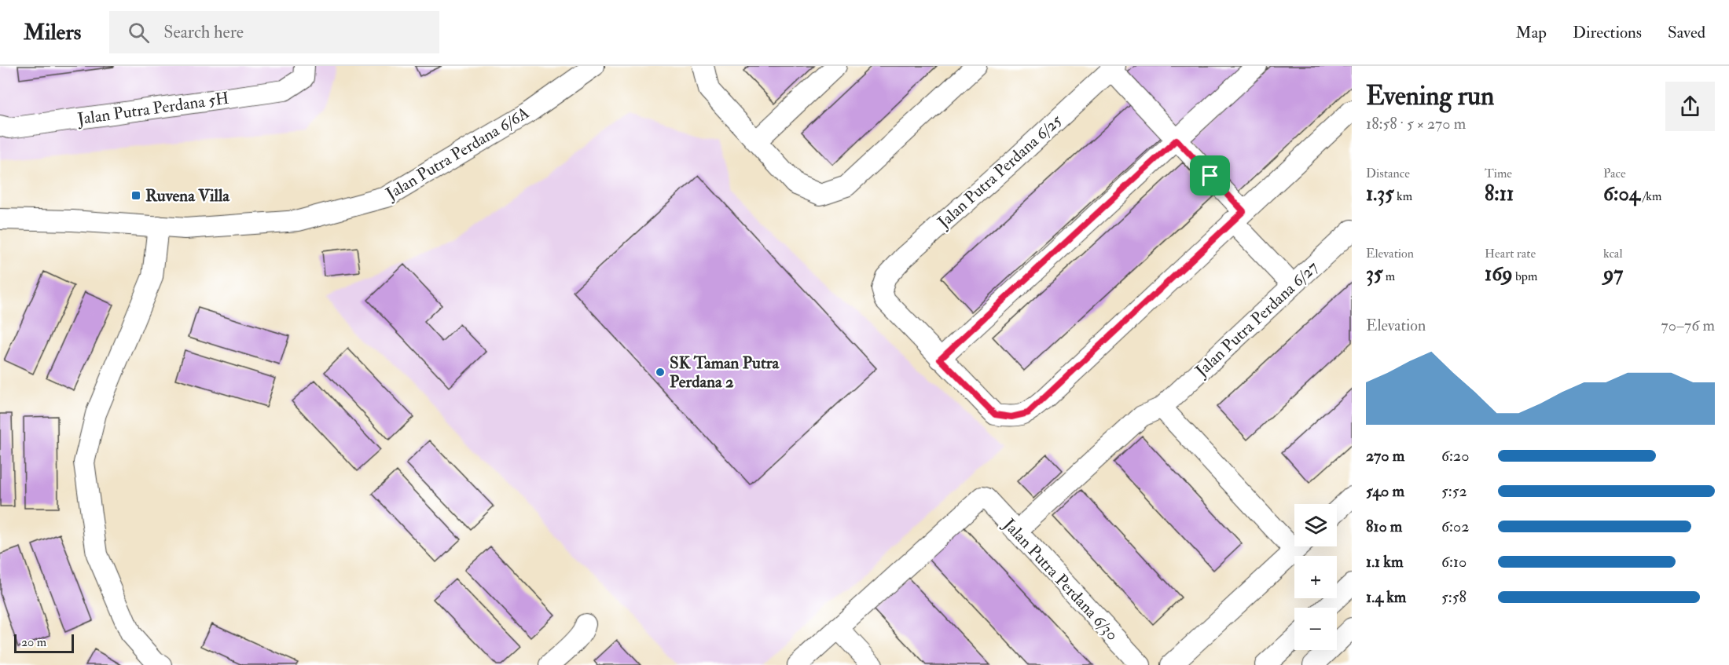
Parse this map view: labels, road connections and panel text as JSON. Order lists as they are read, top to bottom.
{
  "streets": {
    "street": [
      "Jalan Putra Perdana 5H",
      "Jalan Putra Perdana 6/6A",
      "Jalan Putra Perdana 6/25",
      "Jalan Putra Perdana 6/27",
      "Jalan Putra Perdana 6/30"
    ]
  },
  "crossings": [
    ["Jalan Putra Perdana 6/27", "Jalan Putra Perdana 6/30"]
  ],
  "places": {
    "transit": ["Ruvena Villa"],
    "other": ["SK Taman Putra Perdana 2"]
  },
  "scale_bar": "20 m",
  "page": {
    "header": "Milers",
    "search": "Search here",
    "nav": ["Map", "Directions", "Saved"],
    "heading": ["Evening run", "18:58 · 5 × 270 m"],
    "stats": [
      ["Distance", "1.35 km"],
      ["Time", "8:11"],
      ["Pace", "6:04 /km"],
      ["Elevation", "35 m"],
      ["Heart rate", "169 bpm"],
      ["kcal", "97"]
    ],
    "chart": ["Elevation", "70–76 m"],
    "list": [
      {
        "name": "270 m",
        "note": "6:20"
      },
      {
        "name": "540 m",
        "note": "5:52"
      },
      {
        "name": "810 m",
        "note": "6:02"
      },
      {
        "name": "1.1 km",
        "note": "6:10"
      },
      {
        "name": "1.4 km",
        "note": "5:58"
      }
    ],
    "map_buttons": ["+", "−"],
    "scale": "20 m"
  }
}
